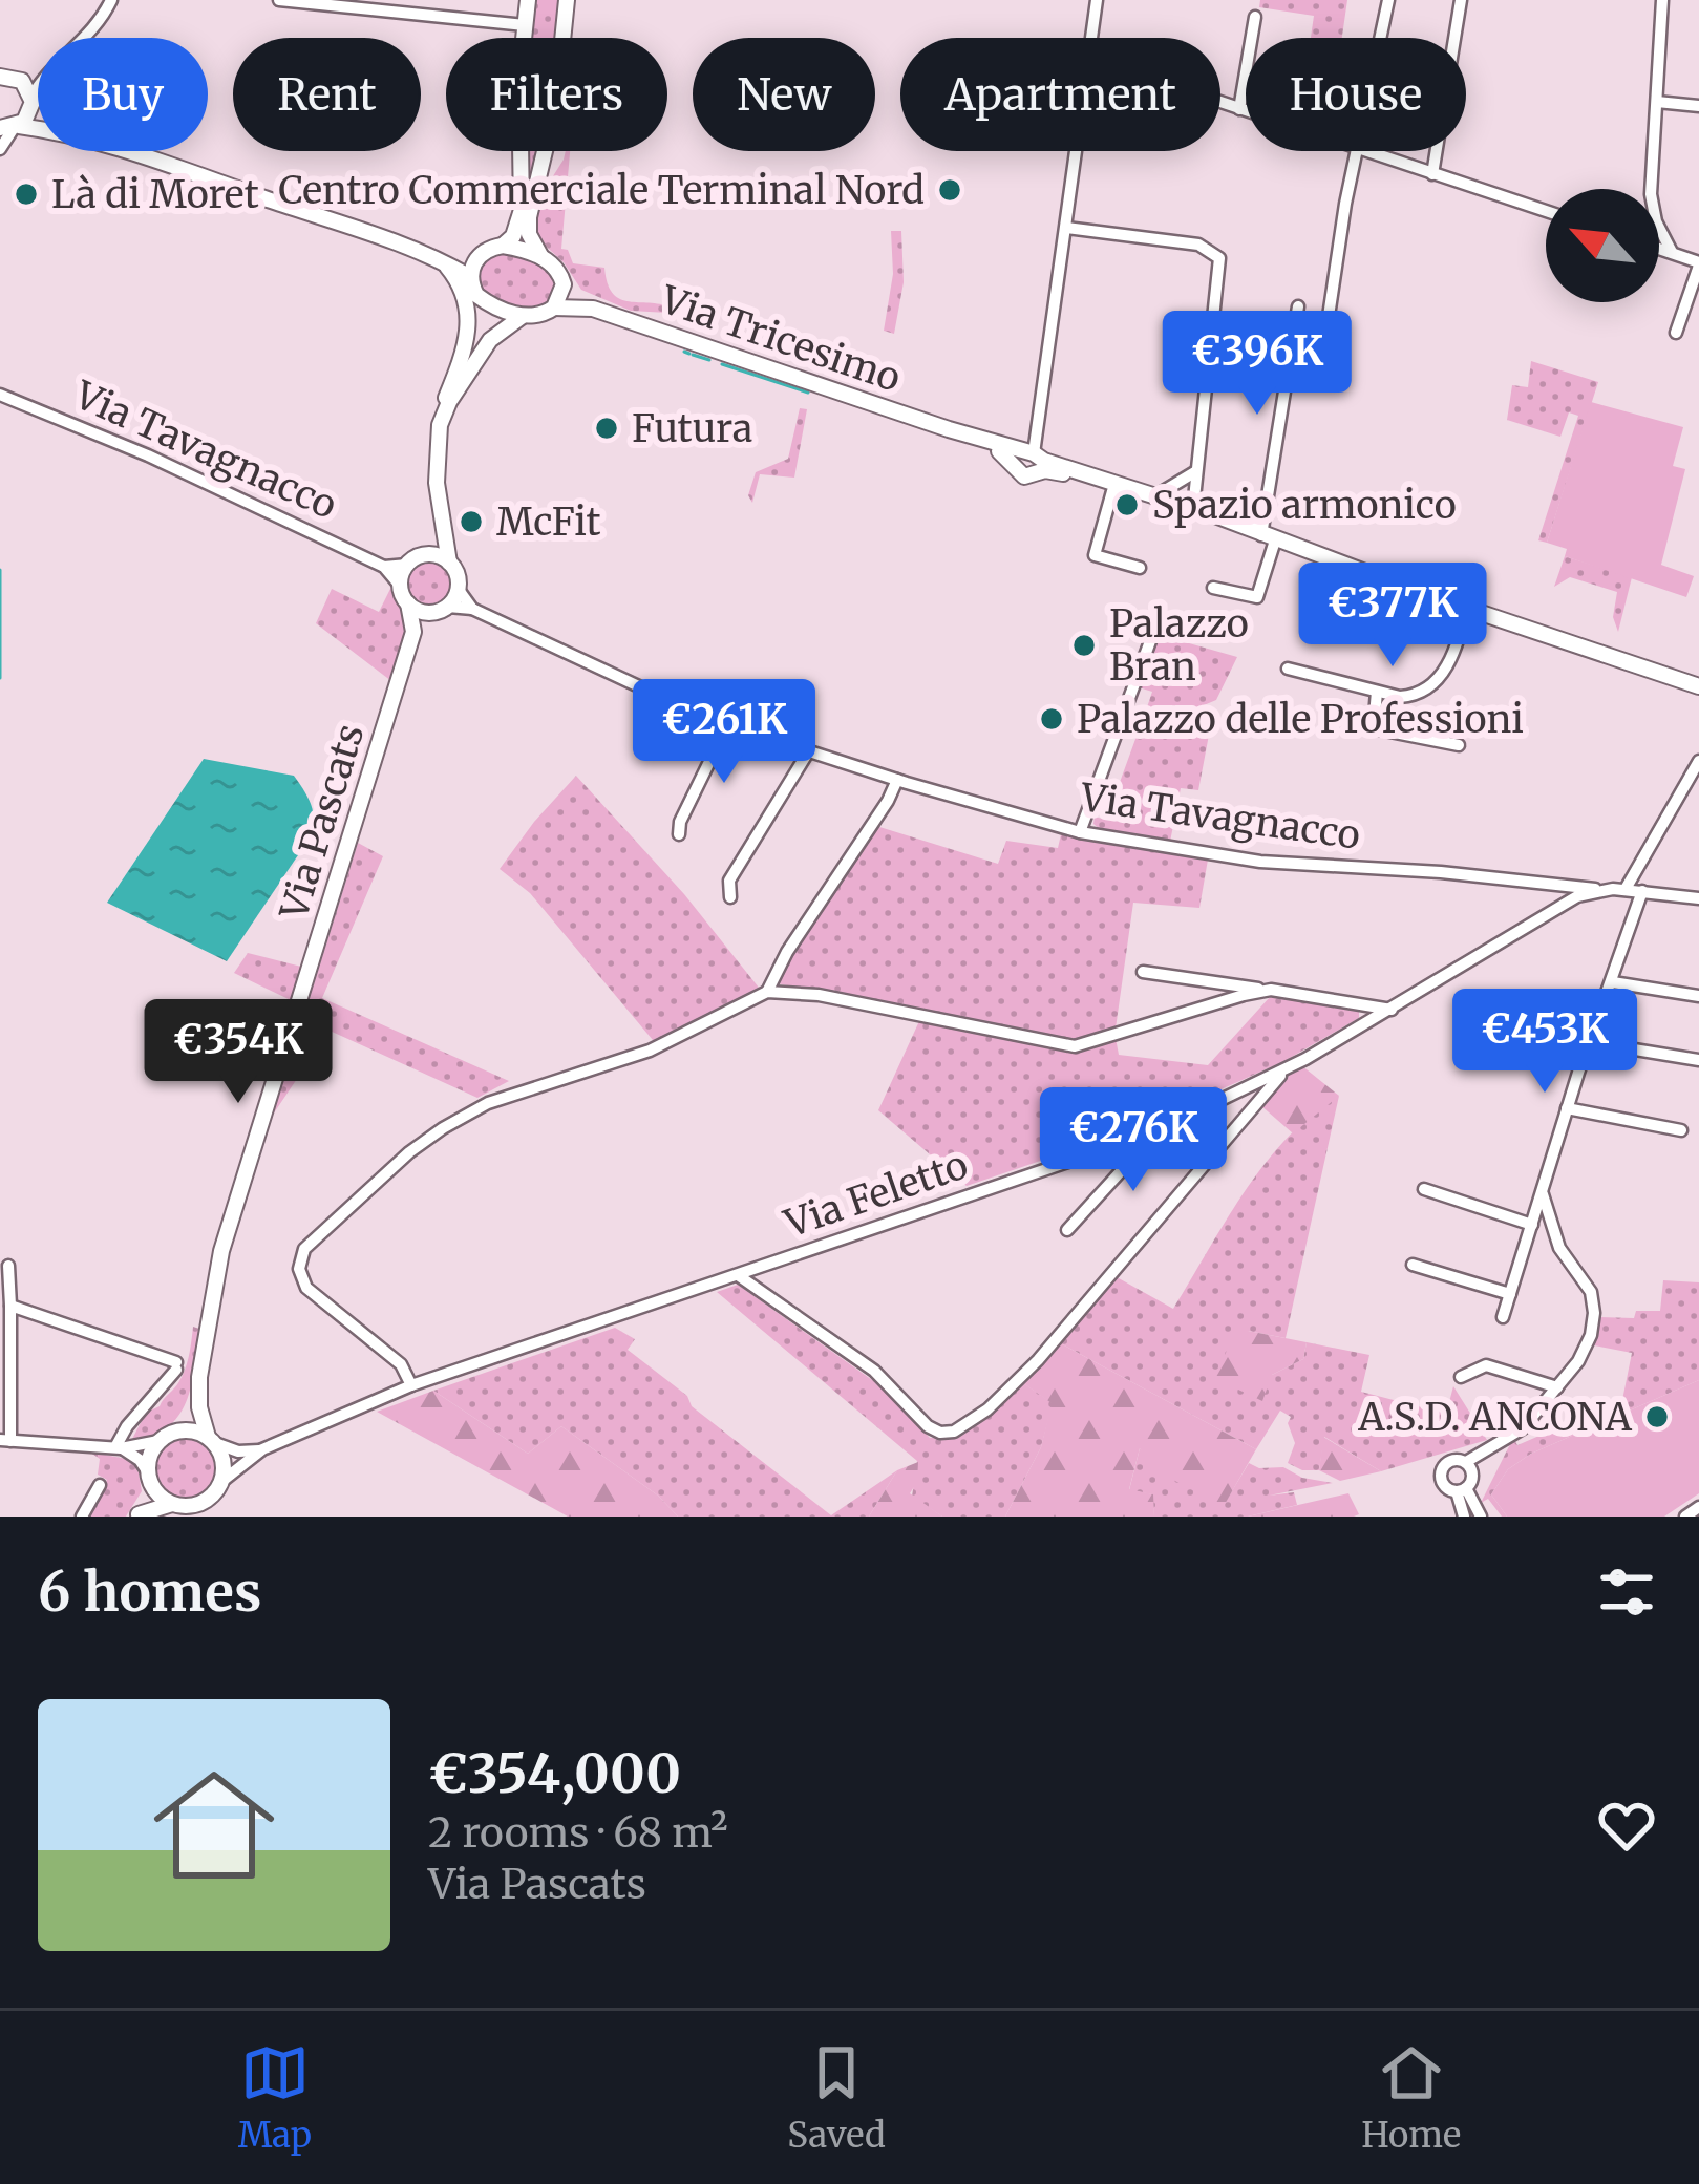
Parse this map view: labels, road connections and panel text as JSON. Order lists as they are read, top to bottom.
{
  "streets": {
    "main road": ["Via Tricesimo", "Via Pascats"],
    "street": ["Via Tavagnacco", "Via Feletto"]
  },
  "crossings": [
    ["Via Tavagnacco", "Via Pascats"],
    ["Via Tavagnacco", "Via Feletto"],
    ["Via Pascats", "Via Feletto"]
  ],
  "places": [
    "Centro Commerciale Terminal Nord",
    "Là di Moret",
    "Futura",
    "Spazio armonico",
    "McFit",
    "Palazzo Bran",
    "Palazzo delle Professioni",
    "A.S.D. ANCONA"
  ],
  "north": "top left",
  "page": {
    "chip": [
      "Buy",
      "Rent",
      "Filters",
      "New",
      "Apartment",
      "House"
    ],
    "price": [
      "€396K",
      "€377K",
      "€261K",
      "€453K",
      "€354K",
      "€276K"
    ],
    "heading": "6 homes",
    "list": [
      {
        "name": "€354,000",
        "note": "2 rooms · 68 m² · Via Pascats"
      }
    ],
    "tabs": ["Map", "Saved", "Home"]
  }
}
